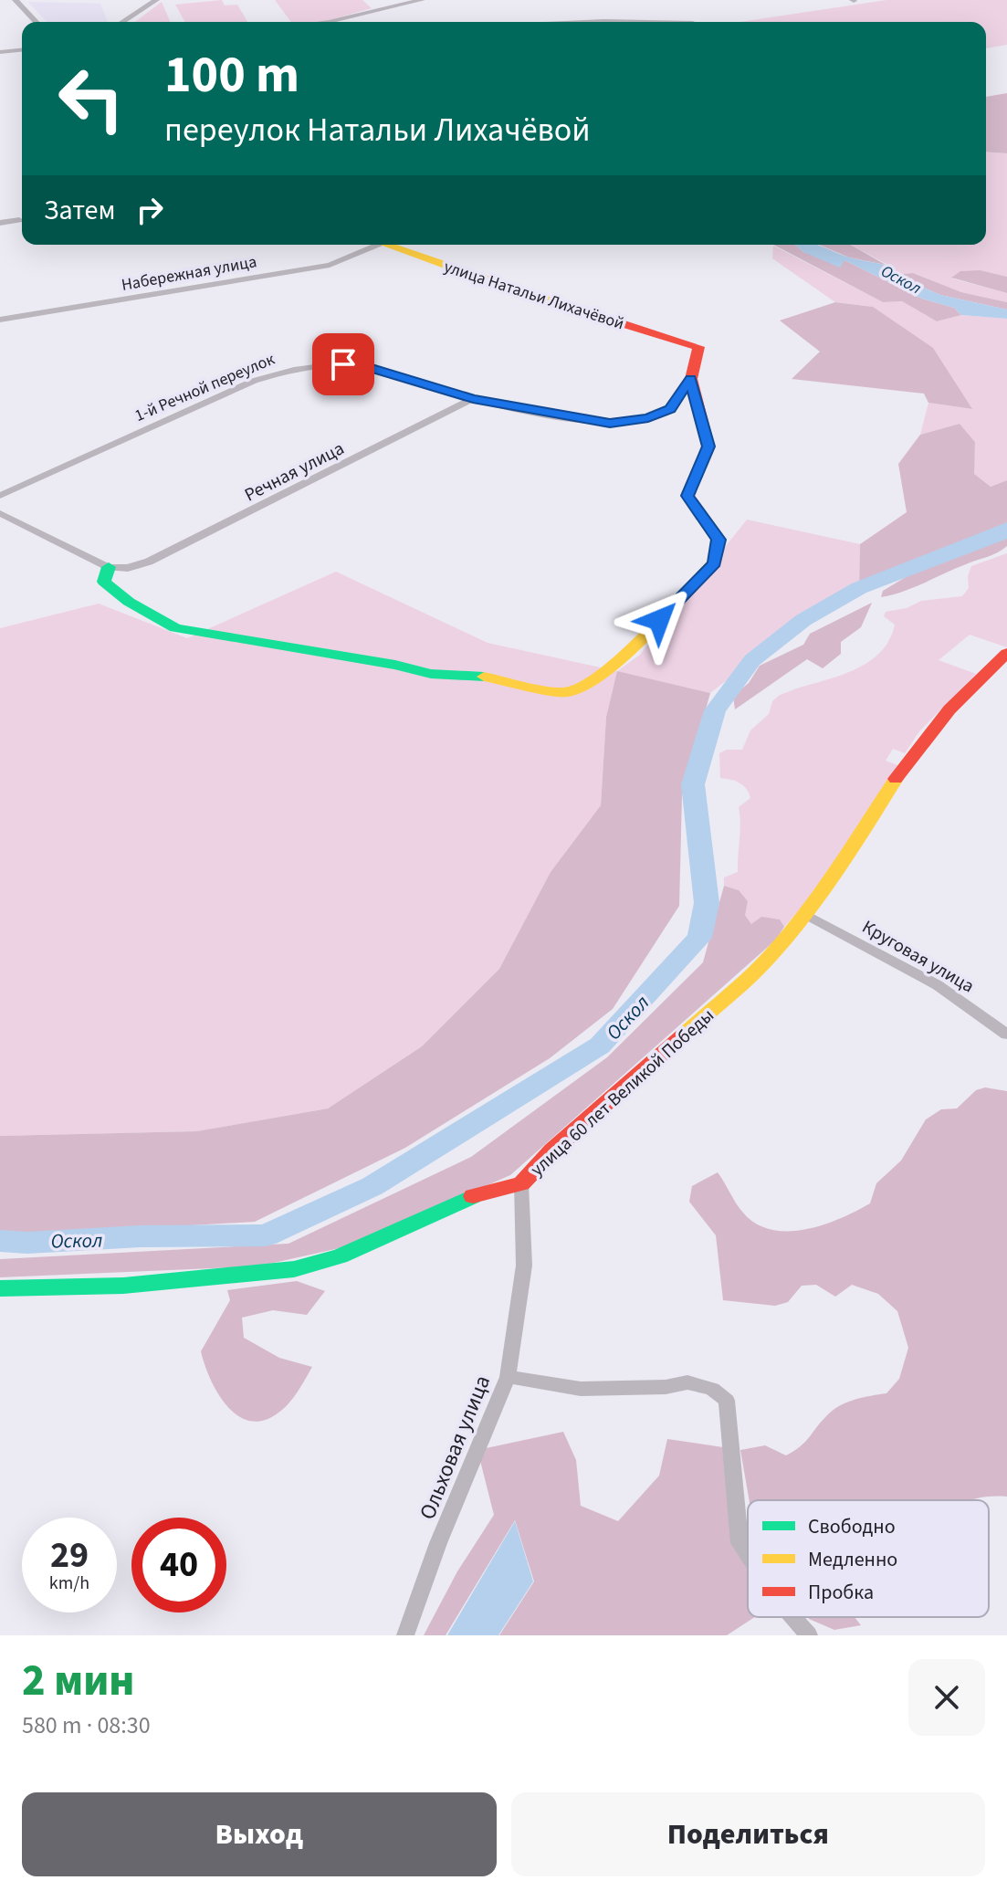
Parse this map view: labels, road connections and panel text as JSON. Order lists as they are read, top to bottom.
{
  "streets": {
    "street": [
      "Набережная улица",
      "улица Натальи Лихачёвой",
      "1-й Речной переулок",
      "Речная улица",
      "Круговая улица",
      "улица 60 лет Великой Победы",
      "Ольховая улица"
    ]
  },
  "crossings": [
    ["улица Натальи Лихачёвой", "1-й Речной переулок"],
    ["1-й Речной переулок", "Речная улица"],
    ["Круговая улица", "улица 60 лет Великой Победы"],
    ["улица 60 лет Великой Победы", "Ольховая улица"]
  ],
  "water": ["Оскол"],
  "legend": ["Свободно", "Медленно", "Пробка"],
  "page": {
    "turn": ["100 m", "переулок Натальи Лихачёвой"],
    "then": "Затем",
    "speed": "29 km/h",
    "limit": "40",
    "heading": ["2 мин", "580 m · 08:30"],
    "buttons": ["Выход", "Поделиться"]
  }
}
